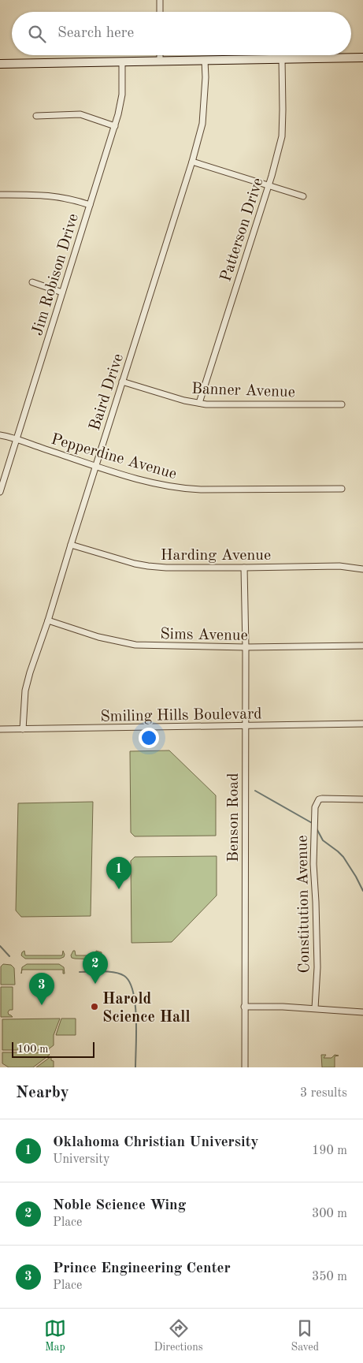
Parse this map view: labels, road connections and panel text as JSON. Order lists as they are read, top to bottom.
{
  "streets": {
    "street": [
      "Patterson Drive",
      "Jim Robison Drive",
      "Banner Avenue",
      "Baird Drive",
      "Pepperdine Avenue",
      "Harding Avenue",
      "Sims Avenue",
      "Smiling Hills Boulevard",
      "Benson Road",
      "Constitution Avenue"
    ]
  },
  "crossings": [
    ["Patterson Drive", "Banner Avenue"],
    ["Jim Robison Drive", "Pepperdine Avenue"],
    ["Banner Avenue", "Baird Drive"],
    ["Baird Drive", "Pepperdine Avenue"],
    ["Baird Drive", "Harding Avenue"],
    ["Baird Drive", "Sims Avenue"],
    ["Baird Drive", "Smiling Hills Boulevard"],
    ["Harding Avenue", "Benson Road"],
    ["Sims Avenue", "Benson Road"],
    ["Smiling Hills Boulevard", "Benson Road"]
  ],
  "places": ["Harold Science Hall"],
  "scale_bar": "100 m",
  "page": {
    "search": "Search here",
    "pins": ["1", "2", "3"],
    "scale": "100 m",
    "heading": ["Nearby", "3 results"],
    "list": [
      {
        "mark": "1",
        "name": "Oklahoma Christian University",
        "note": "University",
        "value": "190 m"
      },
      {
        "mark": "2",
        "name": "Noble Science Wing",
        "note": "Place",
        "value": "300 m"
      },
      {
        "mark": "3",
        "name": "Prince Engineering Center",
        "note": "Place",
        "value": "350 m"
      }
    ],
    "nav": ["Map", "Directions", "Saved"]
  }
}
